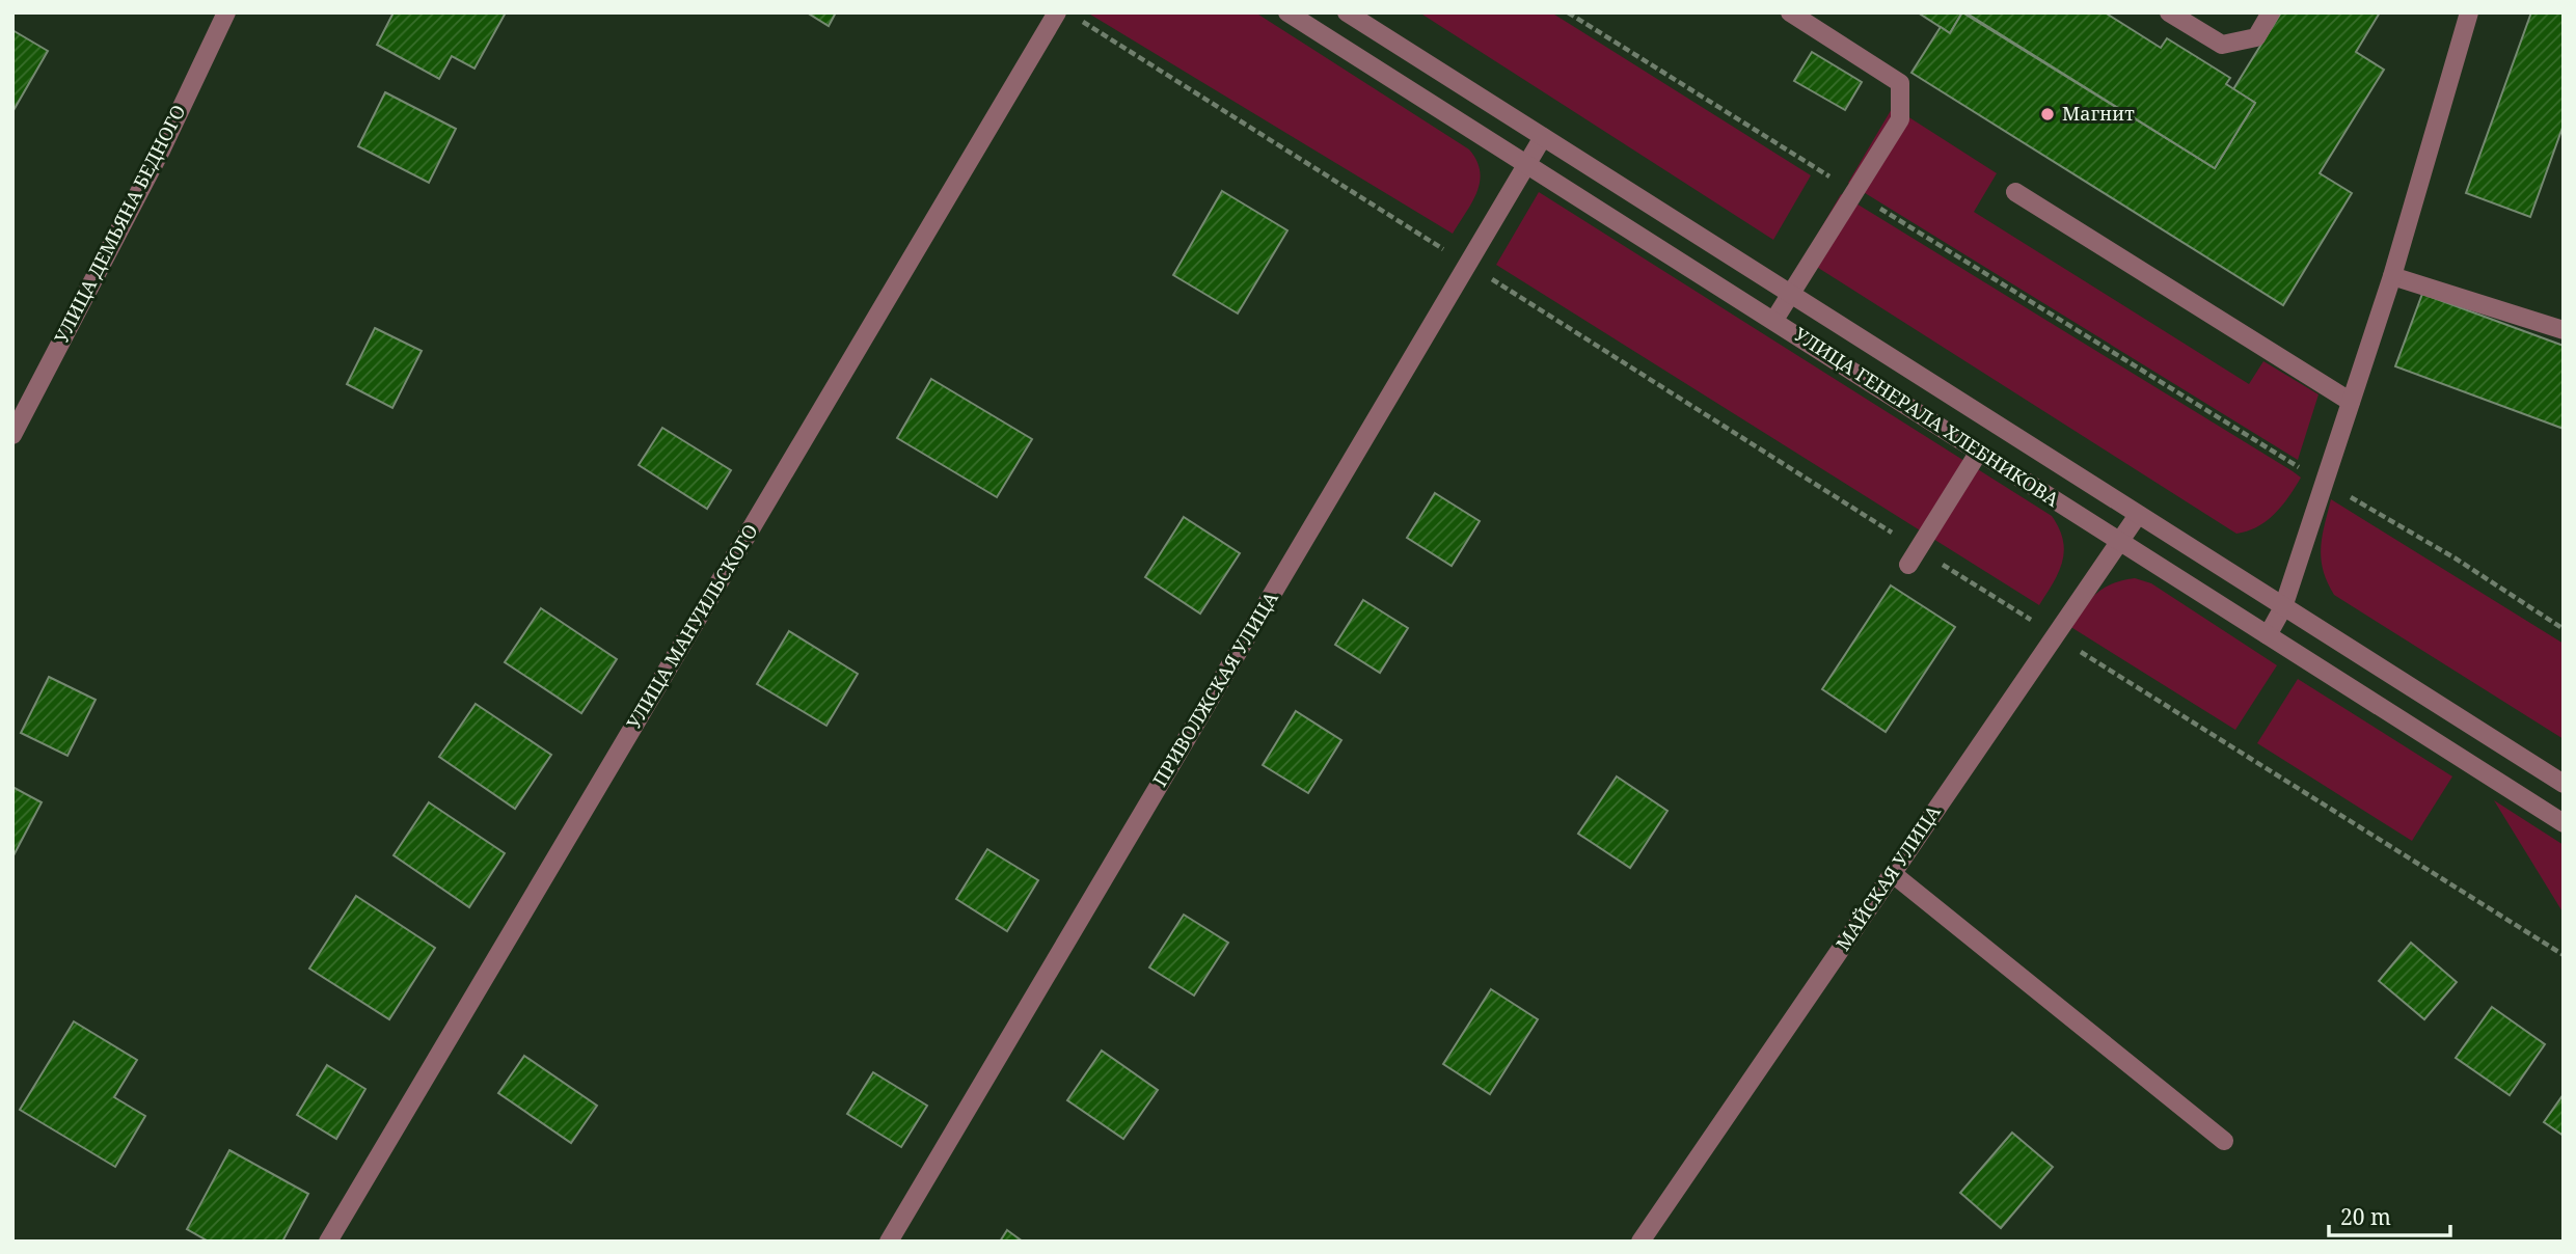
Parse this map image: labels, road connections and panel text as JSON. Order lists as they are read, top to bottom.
{
  "streets": {
    "street": [
      "УЛИЦА ДЕМЬЯНА БЕДНОГО",
      "УЛИЦА ГЕНЕРАЛА ХЛЕБНИКОВА",
      "УЛИЦА МАНУИЛЬСКОГО",
      "ПРИВОЛЖСКАЯ УЛИЦА",
      "МАЙСКАЯ УЛИЦА"
    ]
  },
  "crossings": [
    ["УЛИЦА ГЕНЕРАЛА ХЛЕБНИКОВА", "ПРИВОЛЖСКАЯ УЛИЦА"],
    ["УЛИЦА ГЕНЕРАЛА ХЛЕБНИКОВА", "МАЙСКАЯ УЛИЦА"]
  ],
  "places": ["Магнит"],
  "scale_bar": "20 m"
}
